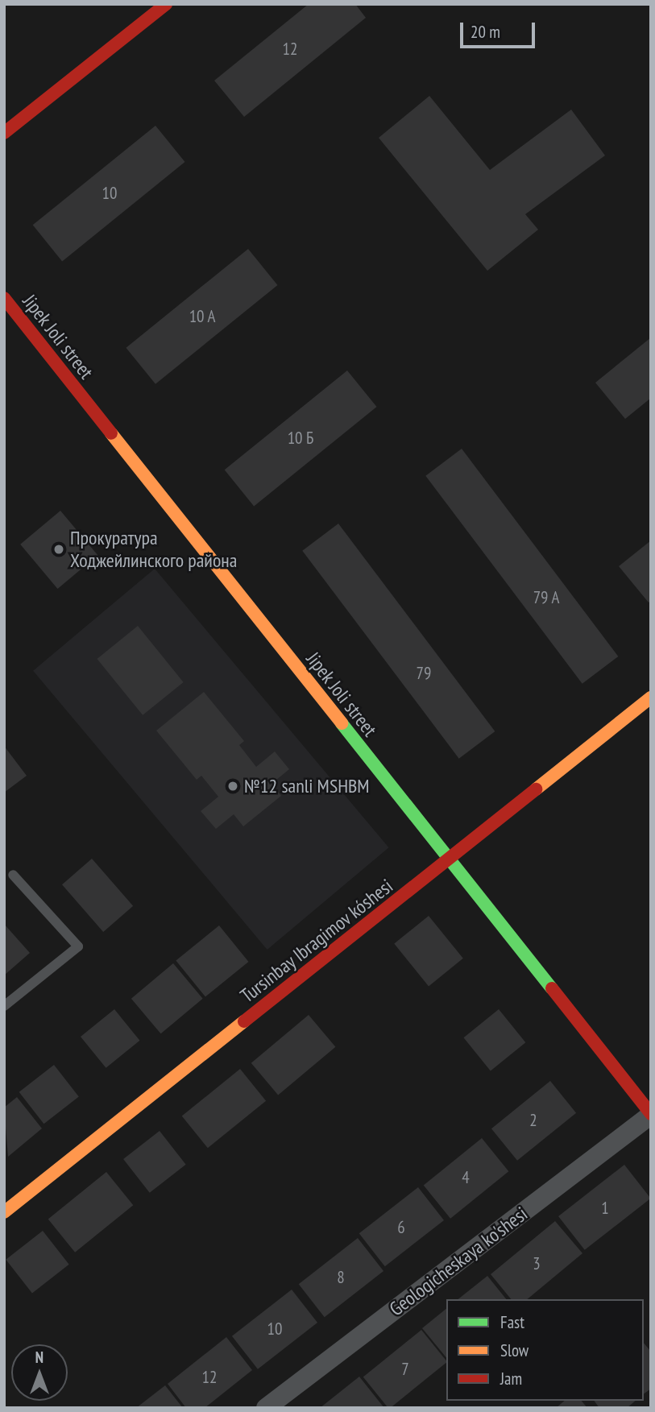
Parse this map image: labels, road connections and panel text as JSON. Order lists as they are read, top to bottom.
{
  "streets": {
    "street": ["Jipek Joli street", "Tursinbay Ibragimov kóshesi", "Geologicheskaya ko'shesi"]
  },
  "crossings": [
    ["Jipek Joli street", "Tursinbay Ibragimov kóshesi"],
    ["Jipek Joli street", "Geologicheskaya ko'shesi"]
  ],
  "places": ["Прокуратура Ходжейлинского района", "№12 sanli MSHBM"],
  "house_numbers": [
    "12",
    "10",
    "10 А",
    "10 Б",
    "79 А",
    "79",
    "2",
    "4",
    "1",
    "6",
    "3",
    "8",
    "10",
    "7",
    "12"
  ],
  "legend": ["Fast", "Slow", "Jam"],
  "scale_bar": "20 m",
  "north": "top"
}
